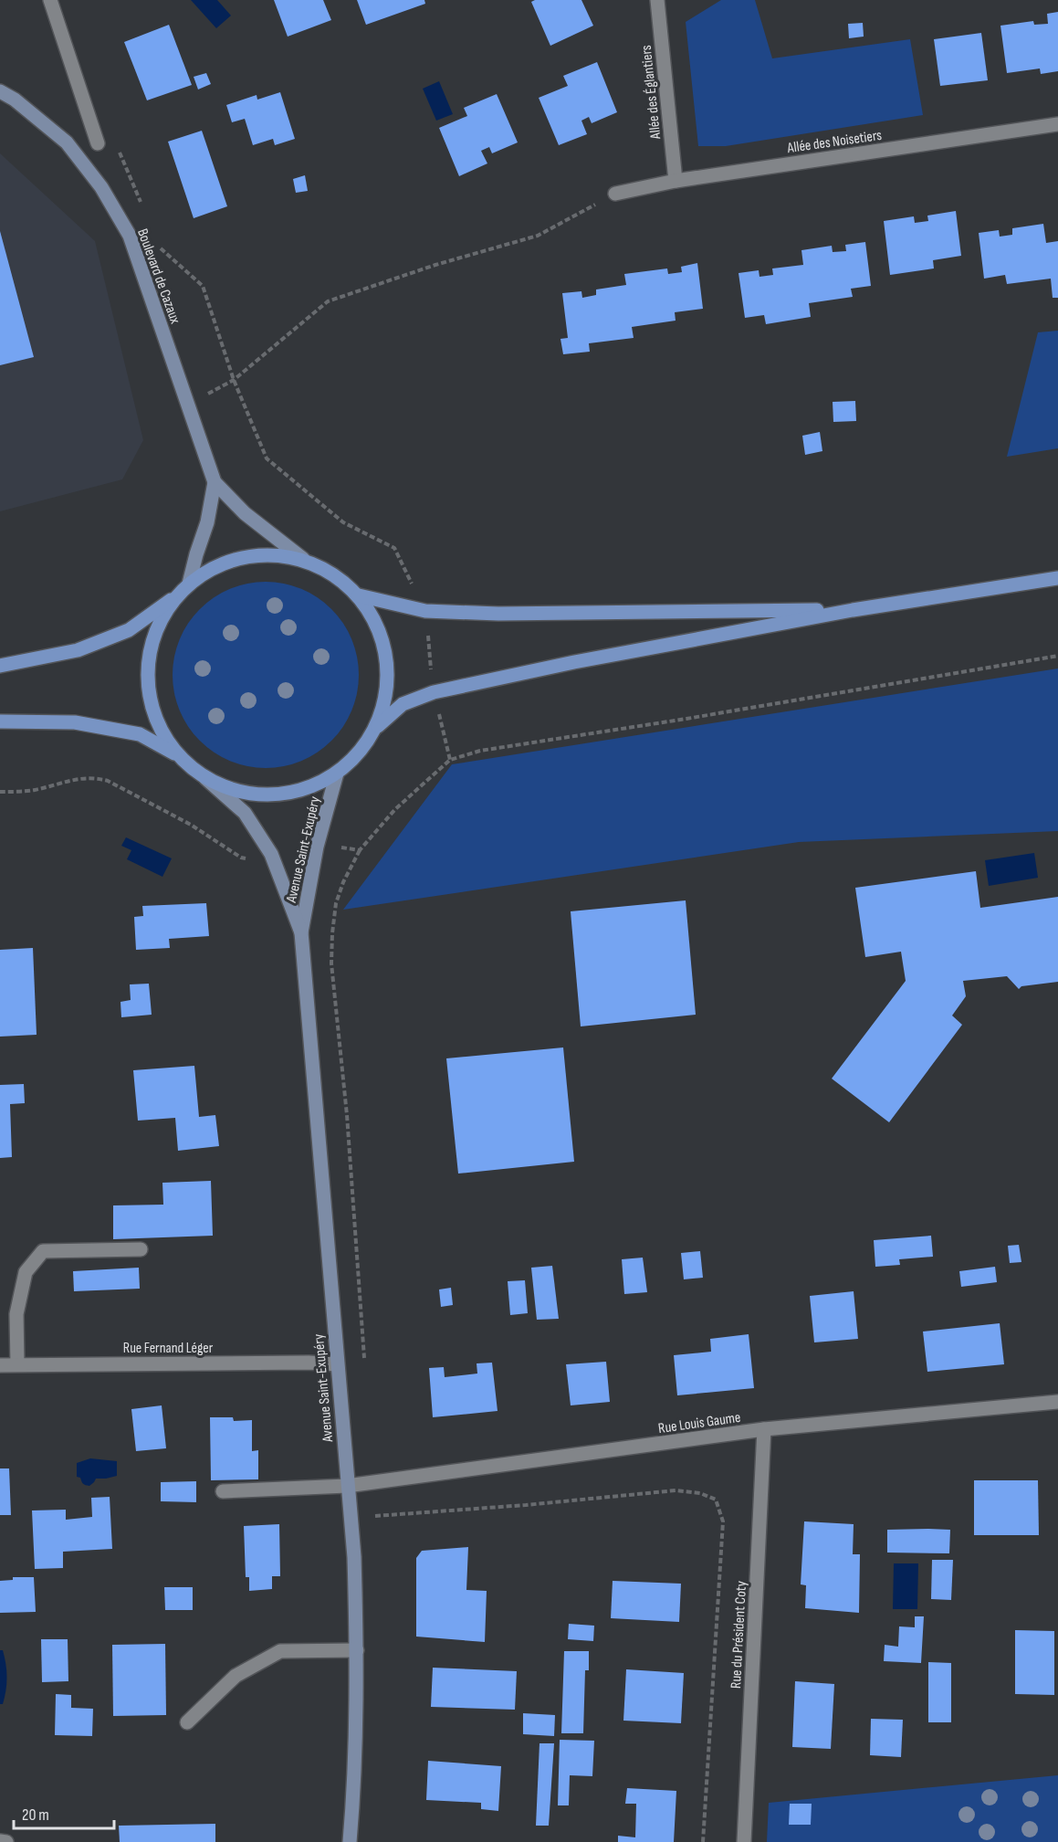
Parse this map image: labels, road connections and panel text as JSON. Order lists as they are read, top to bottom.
{
  "streets": {
    "main road": ["Boulevard de Cazaux", "Avenue Saint-Exupéry"],
    "street": [
      "Allée des Églantiers",
      "Allée des Noisetiers",
      "Rue Fernand Léger",
      "Rue Louis Gaume",
      "Rue du Président Coty"
    ]
  },
  "crossings": [
    ["Allée des Églantiers", "Allée des Noisetiers"],
    ["Avenue Saint-Exupéry", "Rue Fernand Léger"],
    ["Avenue Saint-Exupéry", "Rue Louis Gaume"],
    ["Rue Louis Gaume", "Rue du Président Coty"]
  ],
  "scale_bar": "20 m"
}
